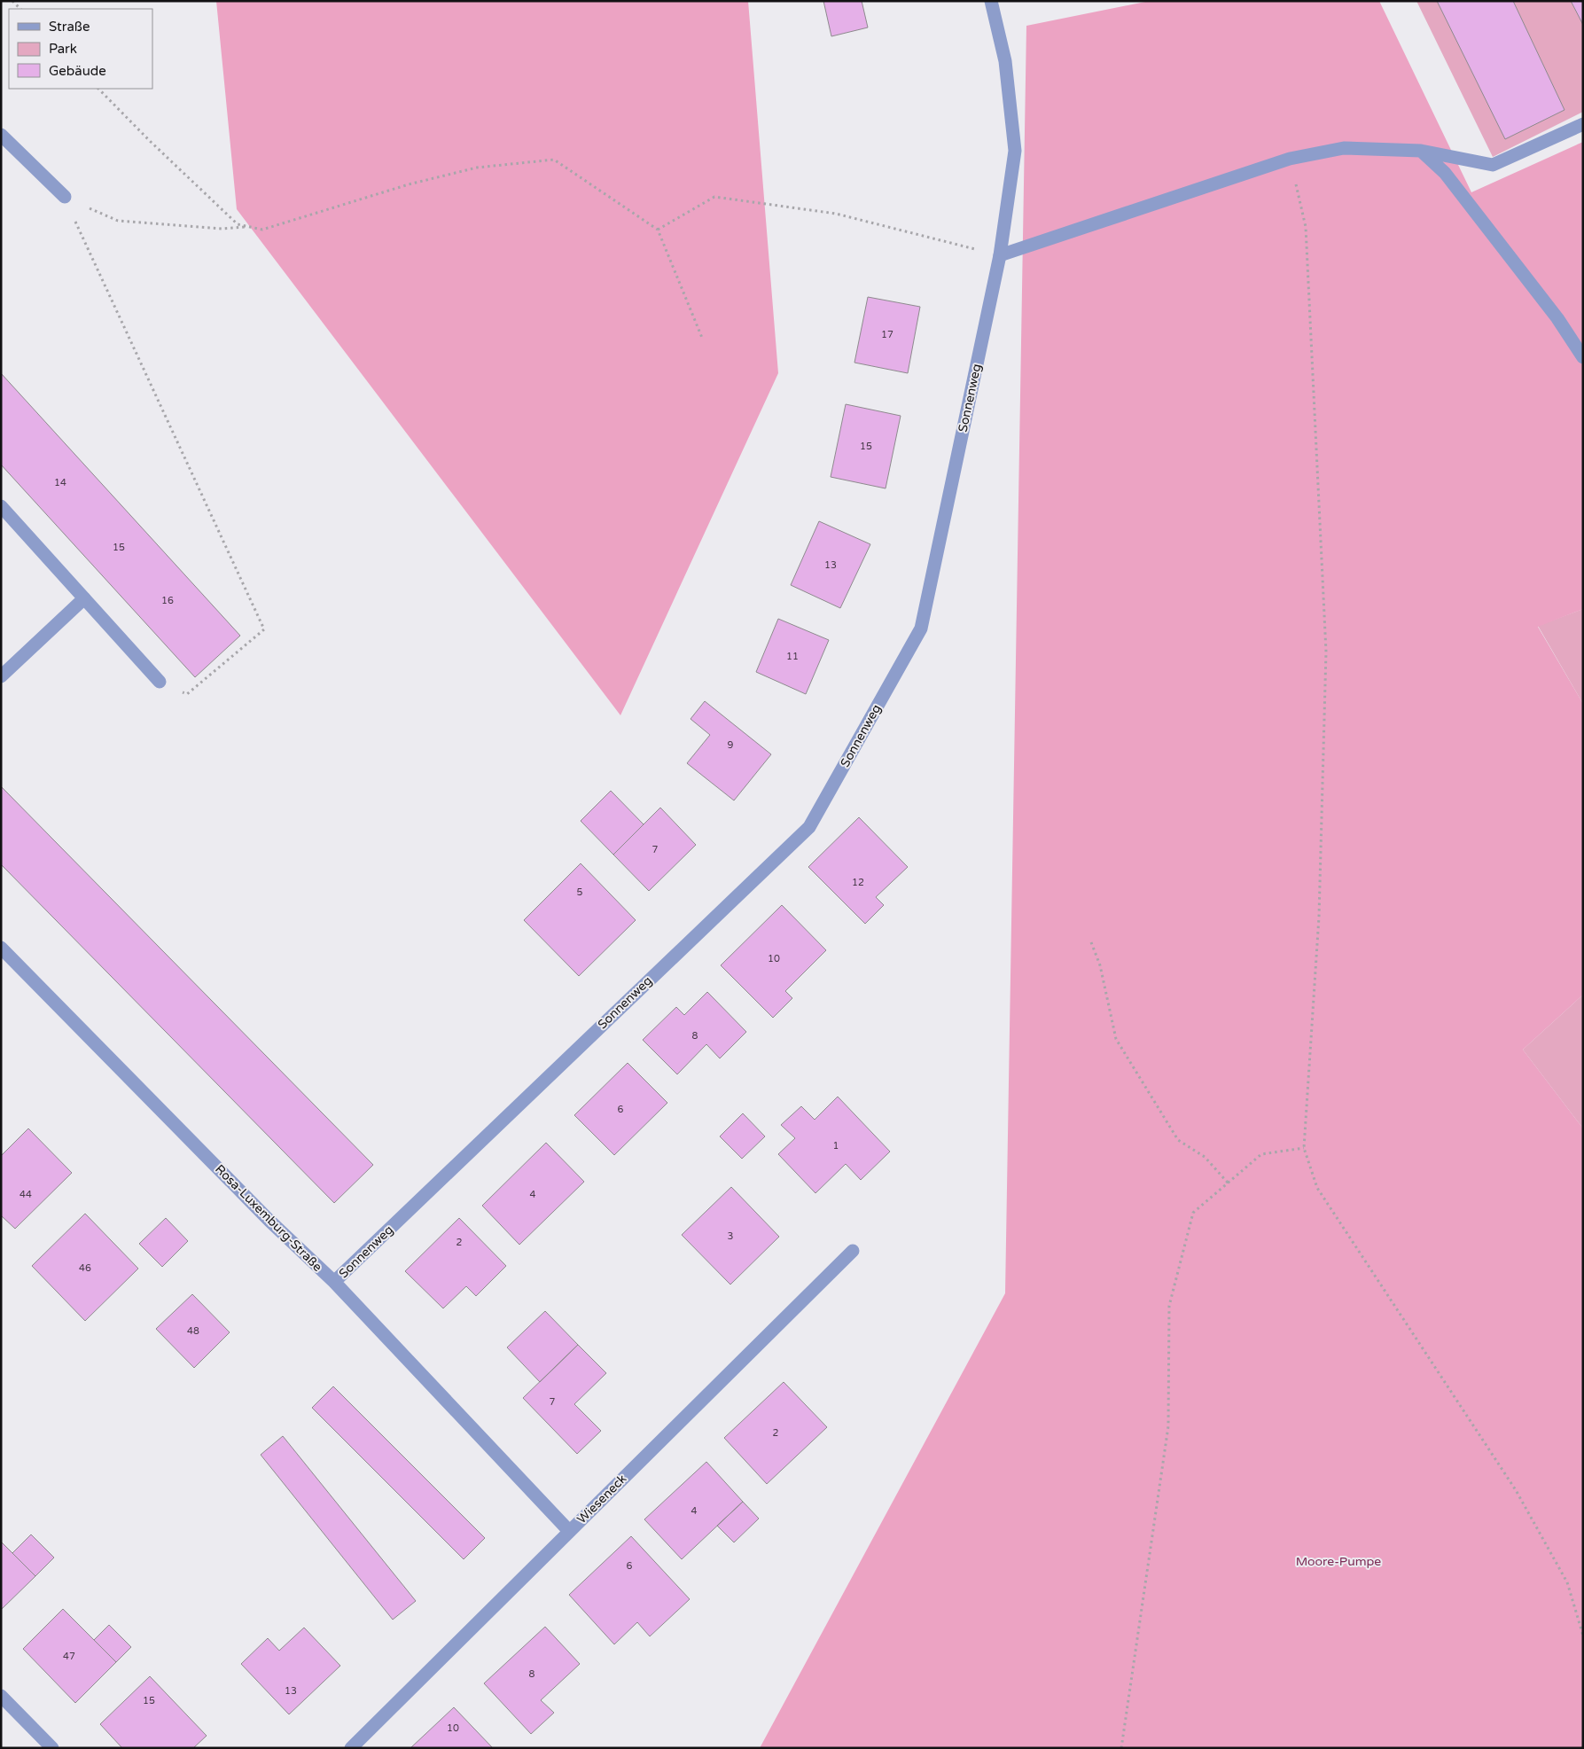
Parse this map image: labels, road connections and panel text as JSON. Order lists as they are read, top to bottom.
{
  "streets": {
    "street": ["Sonnenweg", "Rosa-Luxemburg-Straße", "Wieseneck"]
  },
  "crossings": [
    ["Sonnenweg", "Rosa-Luxemburg-Straße"],
    ["Rosa-Luxemburg-Straße", "Wieseneck"]
  ],
  "parks": ["Moore-Pumpe"],
  "house_numbers": [
    "17",
    "15",
    "14",
    "15",
    "13",
    "16",
    "11",
    "9",
    "7",
    "12",
    "5",
    "10",
    "8",
    "6",
    "1",
    "44",
    "4",
    "3",
    "2",
    "46",
    "48",
    "7",
    "2",
    "4",
    "6",
    "47",
    "8",
    "13",
    "15",
    "10"
  ],
  "legend": ["Straße", "Park", "Gebäude"]
}
